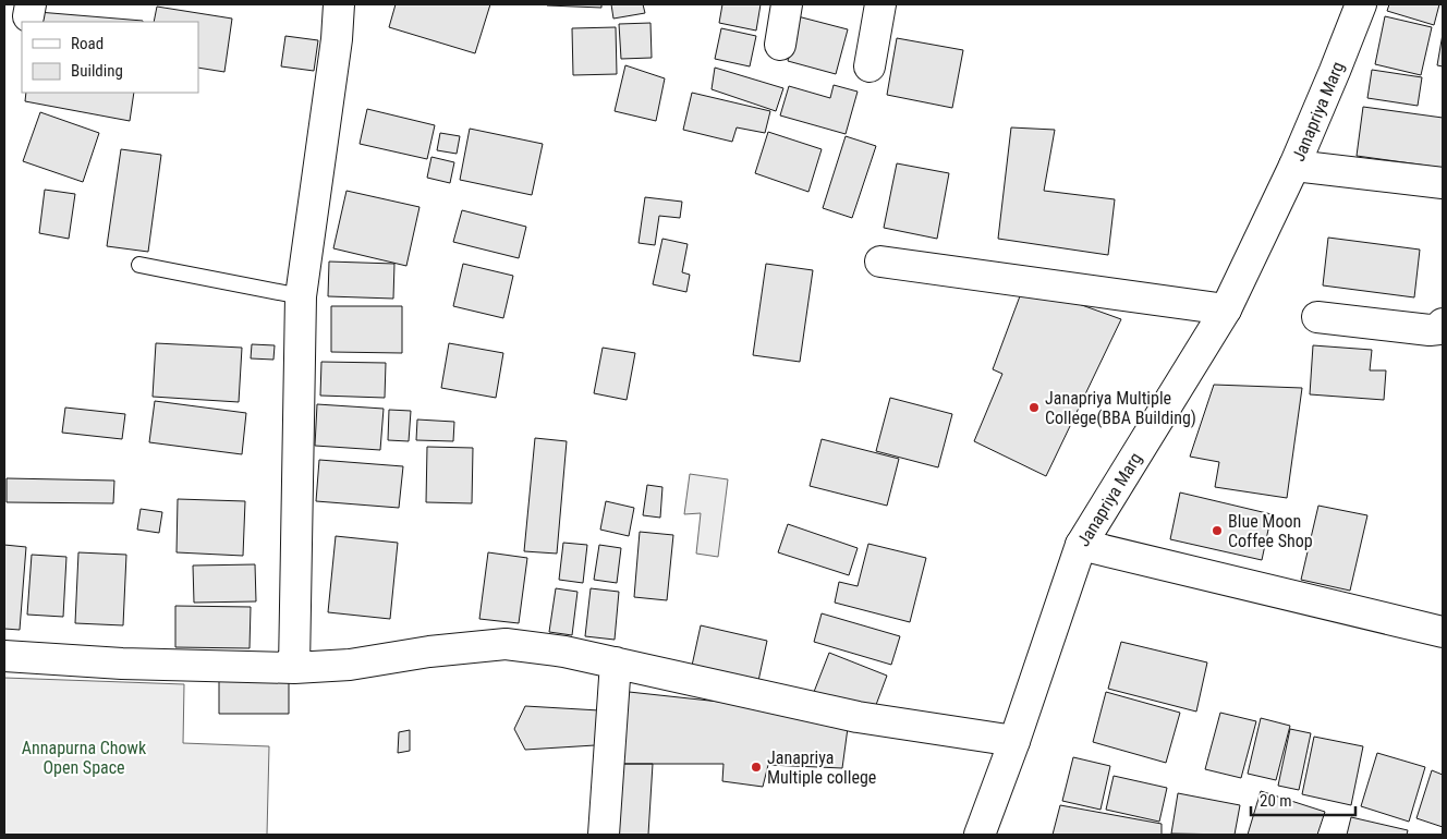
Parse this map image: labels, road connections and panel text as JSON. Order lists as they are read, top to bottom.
{
  "streets": {
    "street": ["Janapriya Marg"]
  },
  "parks": ["Annapurna Chowk Open Space"],
  "places": ["Janapriya Multiple College(BBA Building)", "Blue Moon Coffee Shop", "Janapriya Multiple college"],
  "legend": ["Road", "Building"],
  "scale_bar": "20 m"
}
